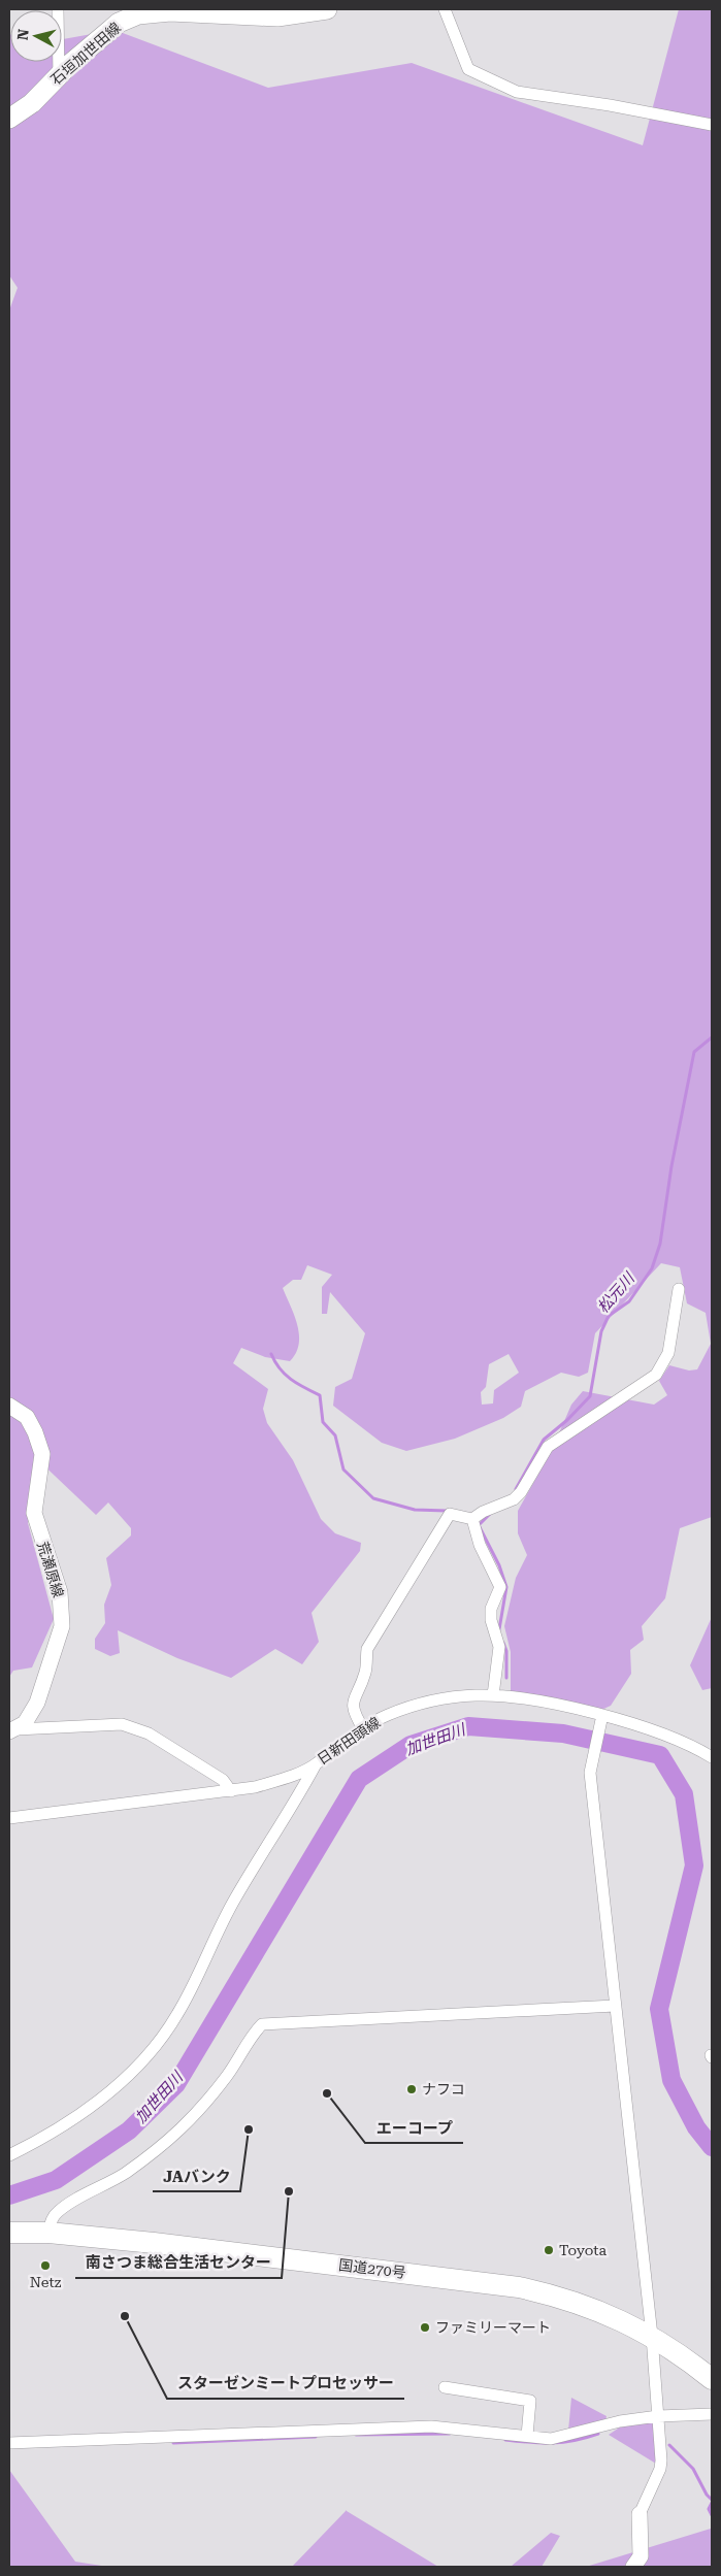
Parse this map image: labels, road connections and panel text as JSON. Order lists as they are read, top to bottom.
{
  "streets": {
    "highway": ["国道270号"],
    "main road": ["石垣加世田線"],
    "street": ["荒瀬原線", "日新田頭線"]
  },
  "water": ["松元川", "加世田川"],
  "places": [
    "ナフコ",
    "エーコープ",
    "JAバンク",
    "南さつま総合生活センター",
    "Toyota",
    "Netz",
    "スターゼンミートプロセッサー",
    "ファミリーマート"
  ],
  "north": "left"
}
